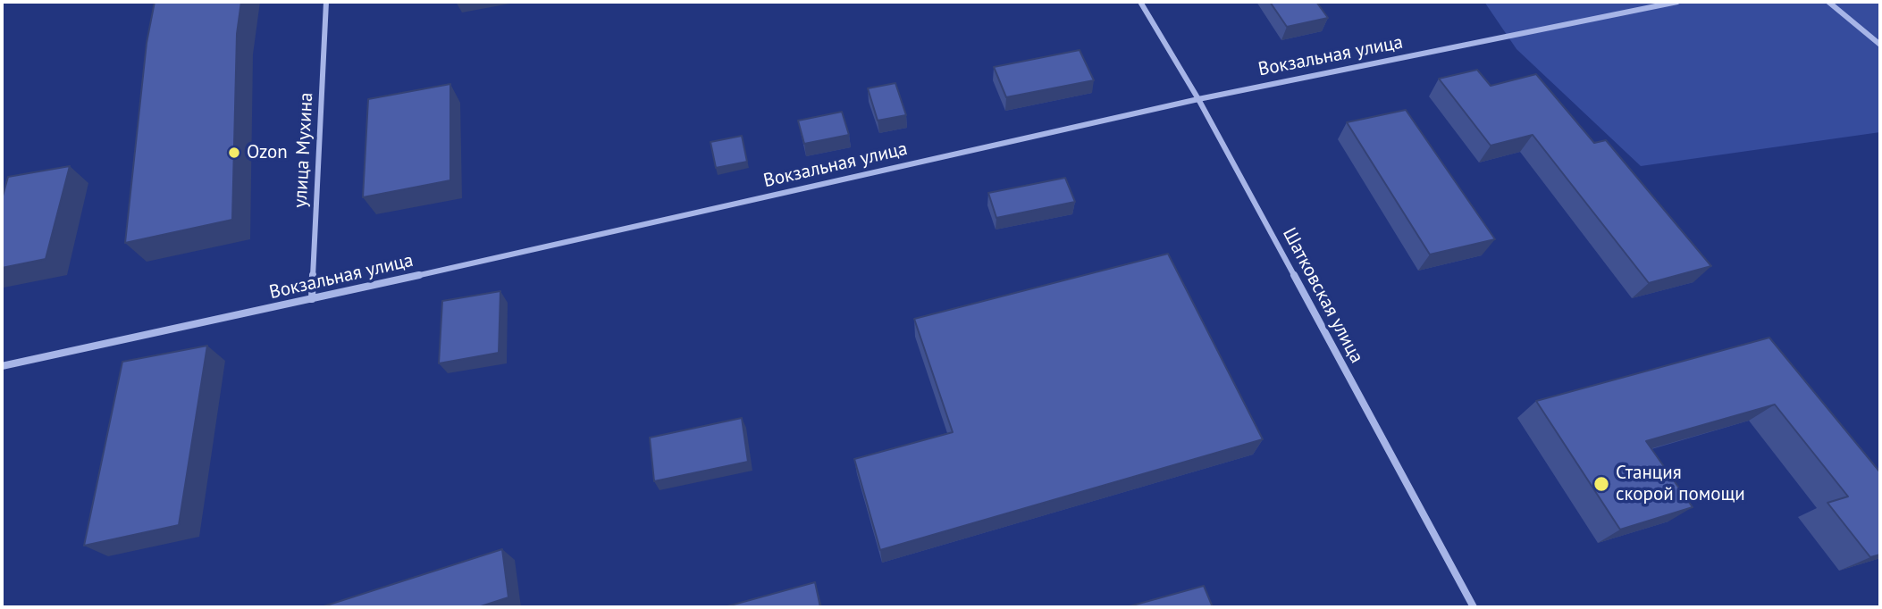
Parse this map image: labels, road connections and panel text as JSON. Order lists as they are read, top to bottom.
{
  "streets": {
    "street": ["Вокзальная улица", "улица Мухина", "Шатковская улица"]
  },
  "crossings": [
    ["Вокзальная улица", "улица Мухина"],
    ["Вокзальная улица", "Шатковская улица"]
  ],
  "places": ["Ozon", "Станция скорой помощи"]
}
